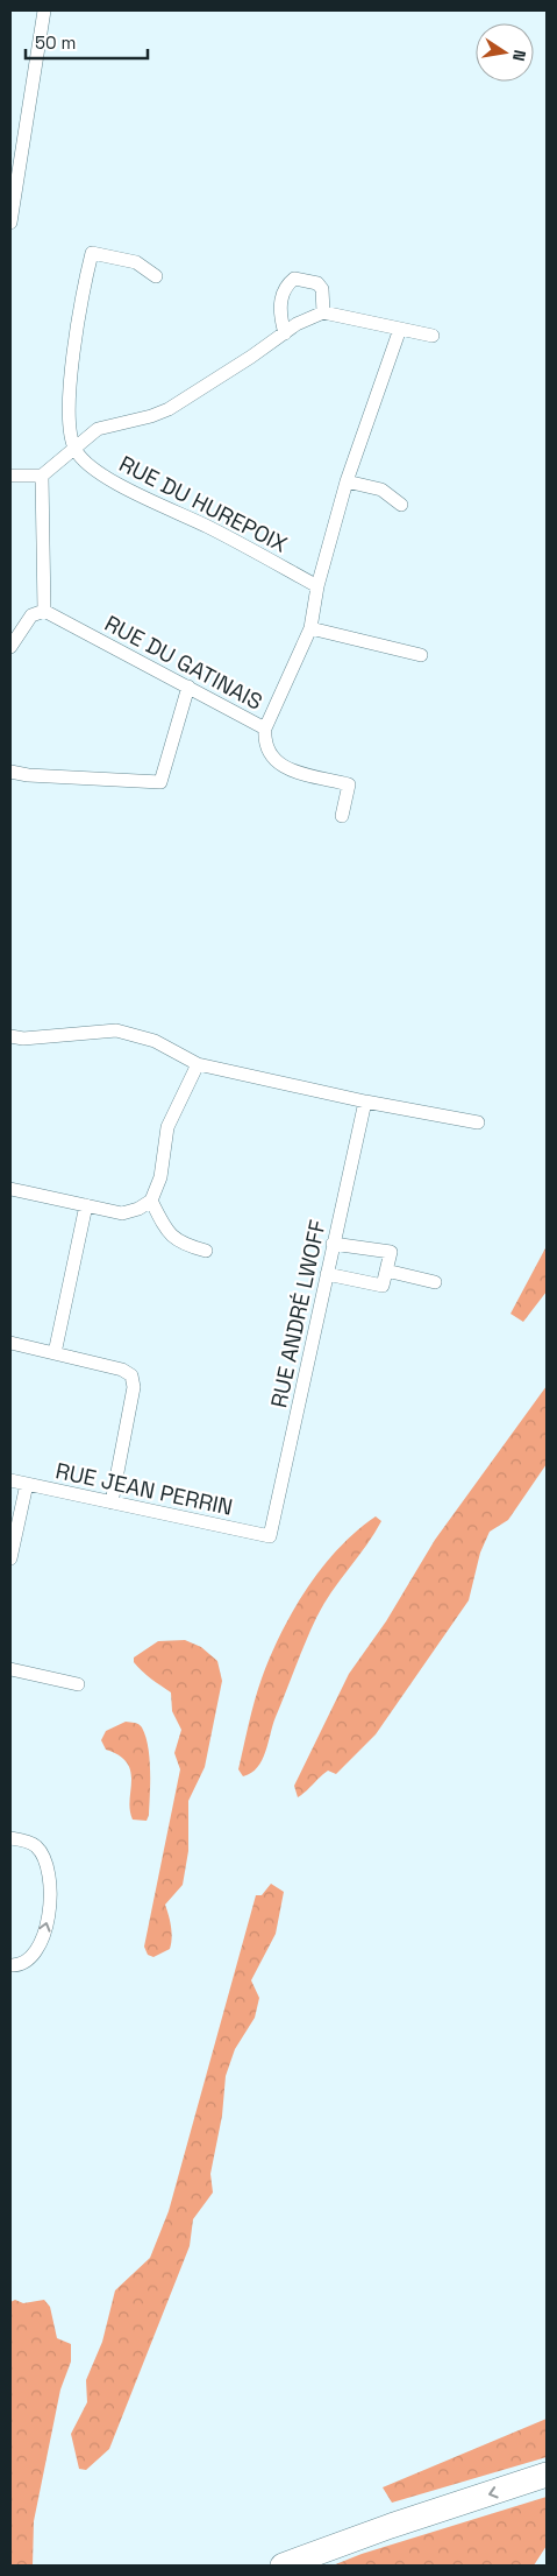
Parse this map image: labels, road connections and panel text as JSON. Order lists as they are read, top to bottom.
{
  "streets": {
    "street": [
      "RUE DU HUREPOIX",
      "RUE DU GATINAIS",
      "RUE ANDRÉ LWOFF",
      "RUE JEAN PERRIN"
    ]
  },
  "crossings": [
    ["RUE DU HUREPOIX", "RUE DU GATINAIS"],
    ["RUE ANDRÉ LWOFF", "RUE JEAN PERRIN"]
  ],
  "scale_bar": "50 m",
  "north": "right"
}
